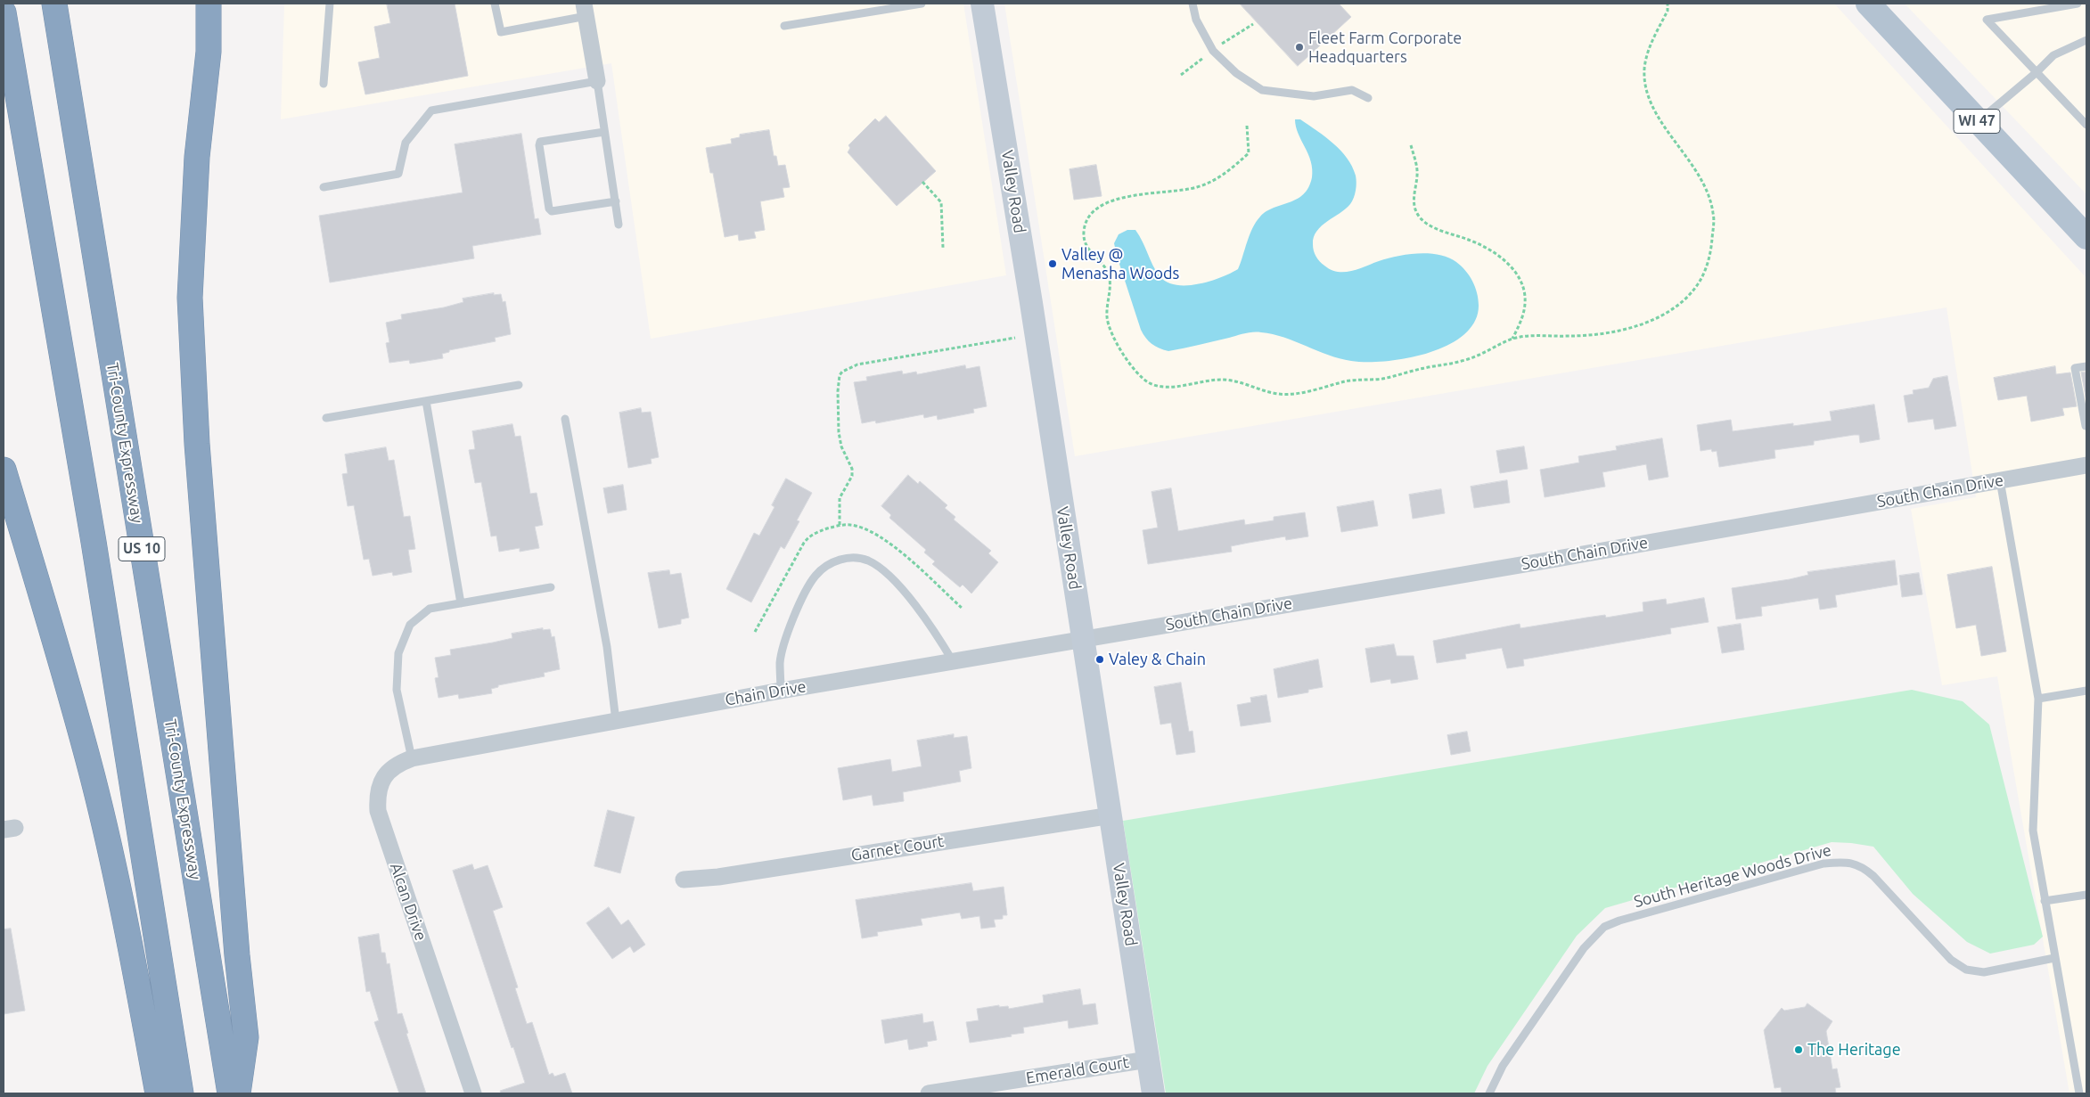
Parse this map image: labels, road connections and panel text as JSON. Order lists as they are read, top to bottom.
{
  "streets": {
    "highway": ["Tri-County Expressway", "US 10"],
    "main road": ["WI 47"],
    "street": [
      "Valley Road",
      "South Chain Drive",
      "Chain Drive",
      "Garnet Court",
      "Alcan Drive",
      "Emerald Court"
    ],
    "lane": ["South Heritage Woods Drive"]
  },
  "crossings": [
    ["Valley Road", "South Chain Drive"],
    ["Valley Road", "Chain Drive"],
    ["Valley Road", "Garnet Court"],
    ["Valley Road", "Emerald Court"],
    ["South Chain Drive", "Chain Drive"],
    ["Chain Drive", "Alcan Drive"]
  ],
  "places": [
    "Fleet Farm Corporate Headquarters",
    "Valley @ Menasha Woods",
    "Valey & Chain",
    "The Heritage"
  ]
}
